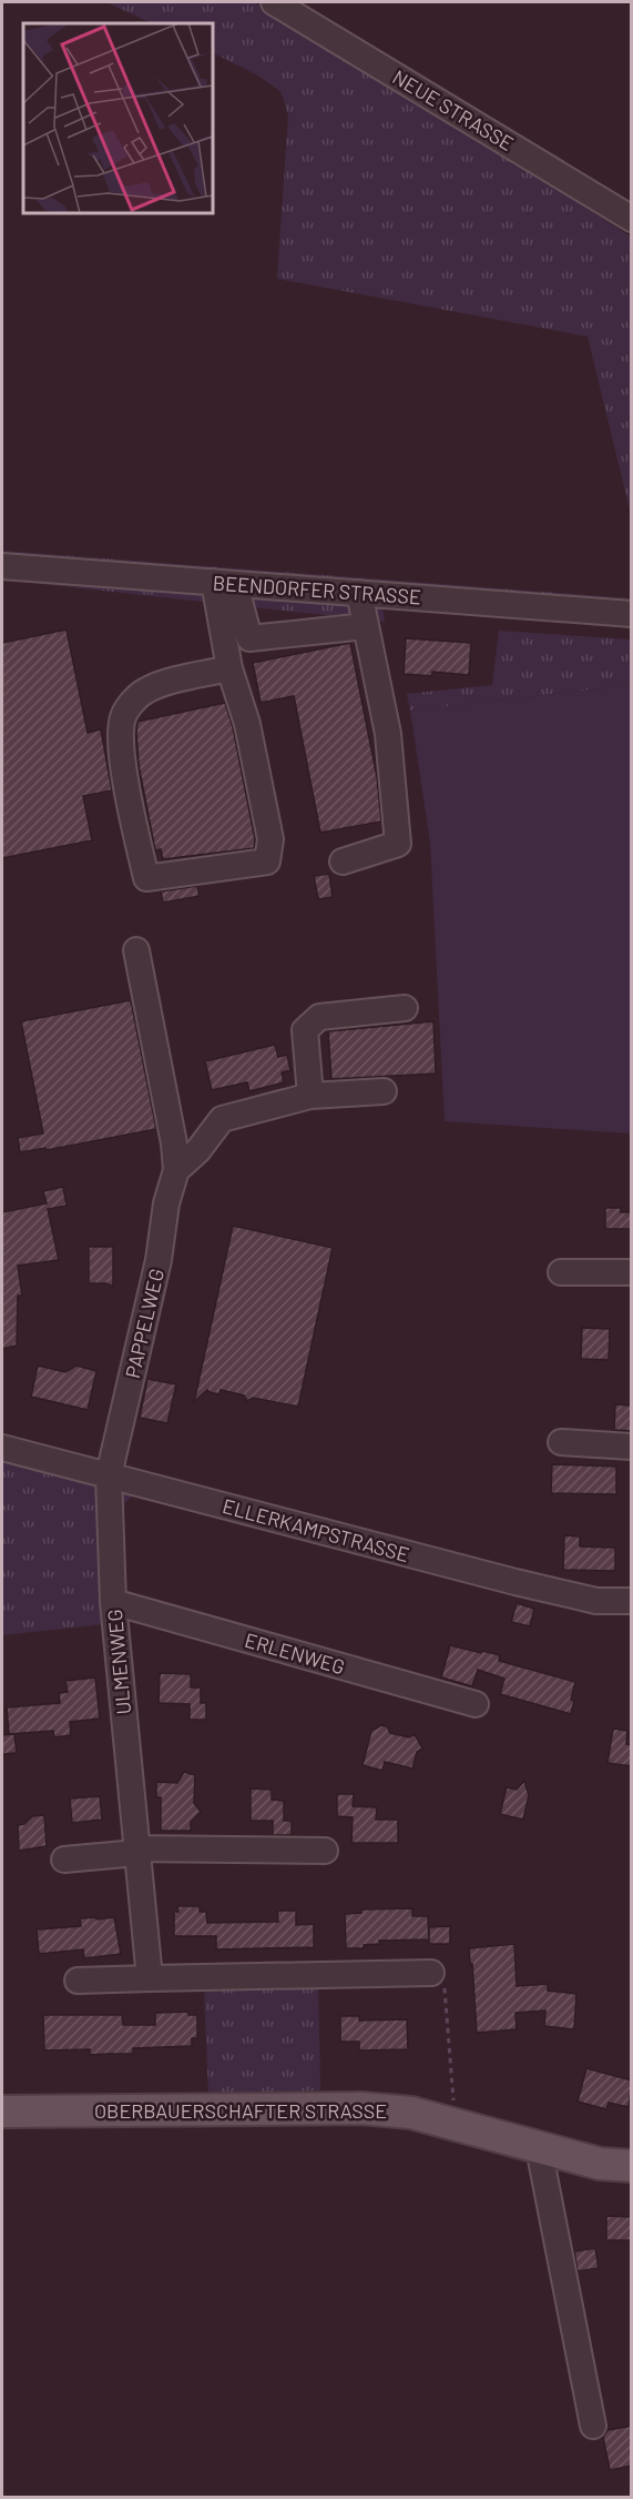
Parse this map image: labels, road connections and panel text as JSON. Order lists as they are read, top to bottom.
{
  "streets": {
    "main road": ["OBERBAUERSCHAFTER STRASSE"],
    "street": [
      "NEUE STRASSE",
      "BEENDORFER STRASSE",
      "PAPPELWEG",
      "ELLERKAMPSTRASSE",
      "ERLENWEG",
      "ULMENWEG"
    ]
  },
  "crossings": [
    ["PAPPELWEG", "ELLERKAMPSTRASSE"],
    ["PAPPELWEG", "ULMENWEG"],
    ["ELLERKAMPSTRASSE", "ULMENWEG"],
    ["ERLENWEG", "ULMENWEG"]
  ]
}
